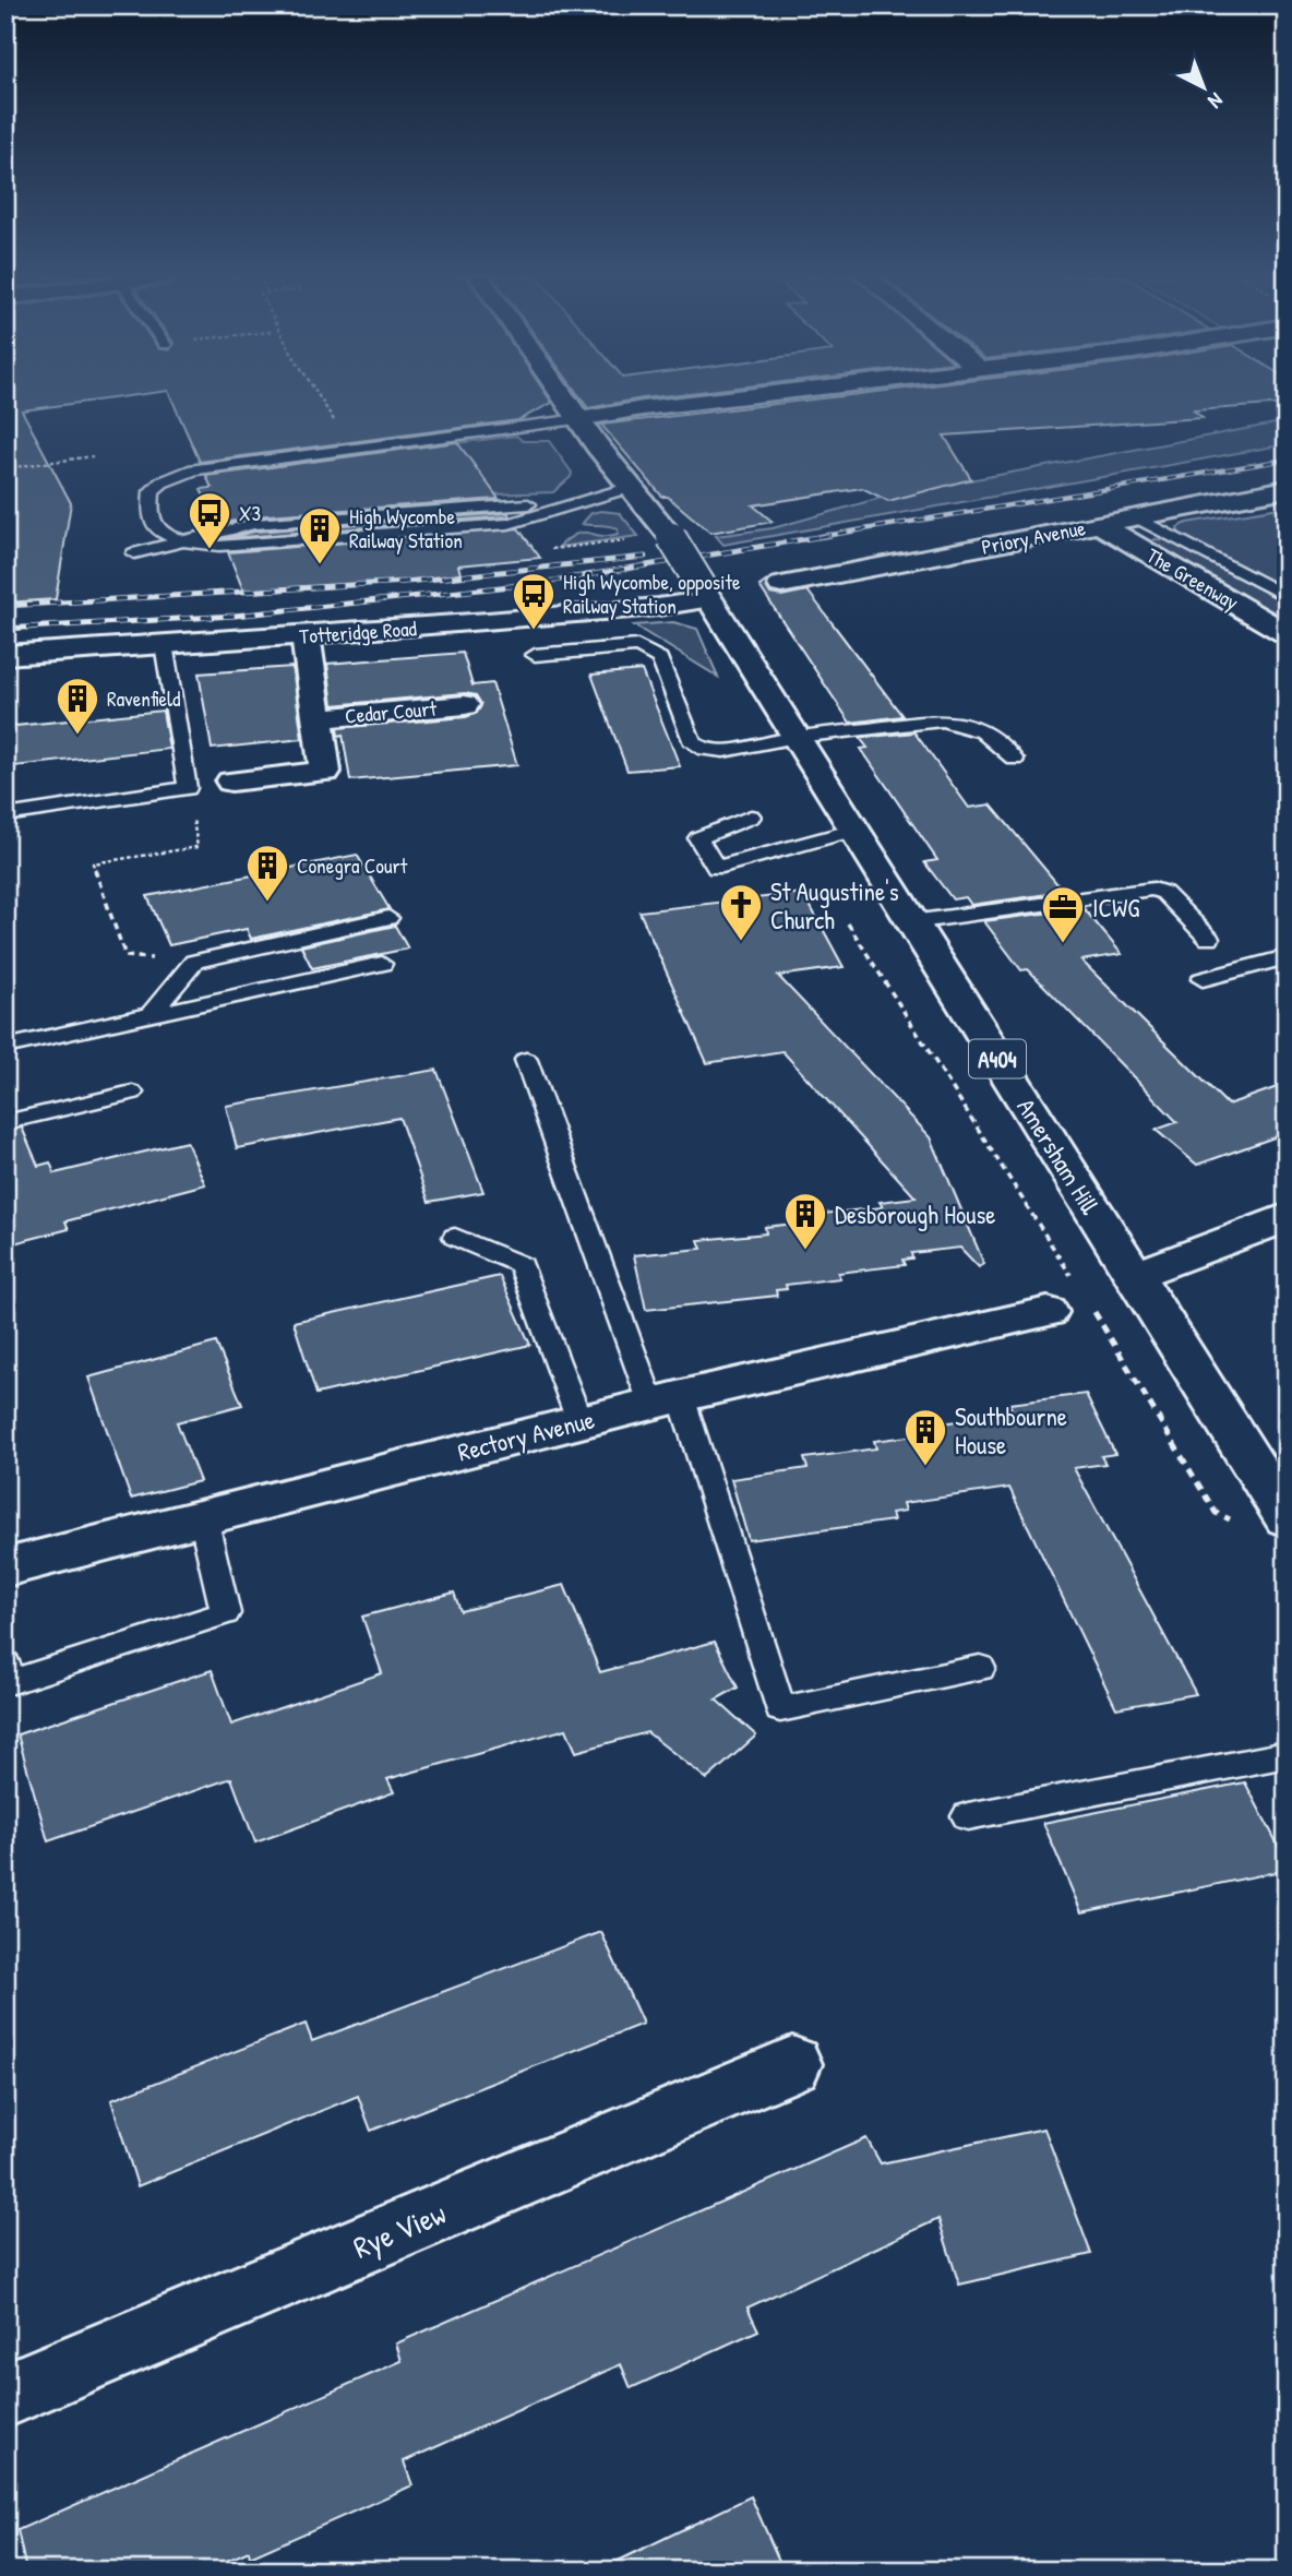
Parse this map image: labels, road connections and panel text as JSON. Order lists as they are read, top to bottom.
{
  "streets": {
    "street": [
      "Priory Avenue",
      "The Greenway",
      "Totteridge Road",
      "Cedar Court",
      "A404",
      "Amersham Hill",
      "Rectory Avenue",
      "Rye View"
    ]
  },
  "crossings": [
    ["Priory Avenue", "The Greenway"],
    ["Totteridge Road", "Cedar Court"],
    ["Totteridge Road", "A404"],
    ["Totteridge Road", "Amersham Hill"],
    ["A404", "Amersham Hill"]
  ],
  "places": {
    "bus stop": ["X3", "High Wycombe, opposite Railway Station"],
    "building": [
      "High Wycombe Railway Station",
      "Ravenfield",
      "Conegra Court",
      "Desborough House",
      "Southbourne House"
    ],
    "church": ["St Augustine's Church"],
    "office": ["ICWG"]
  },
  "north": "bottom right"
}
